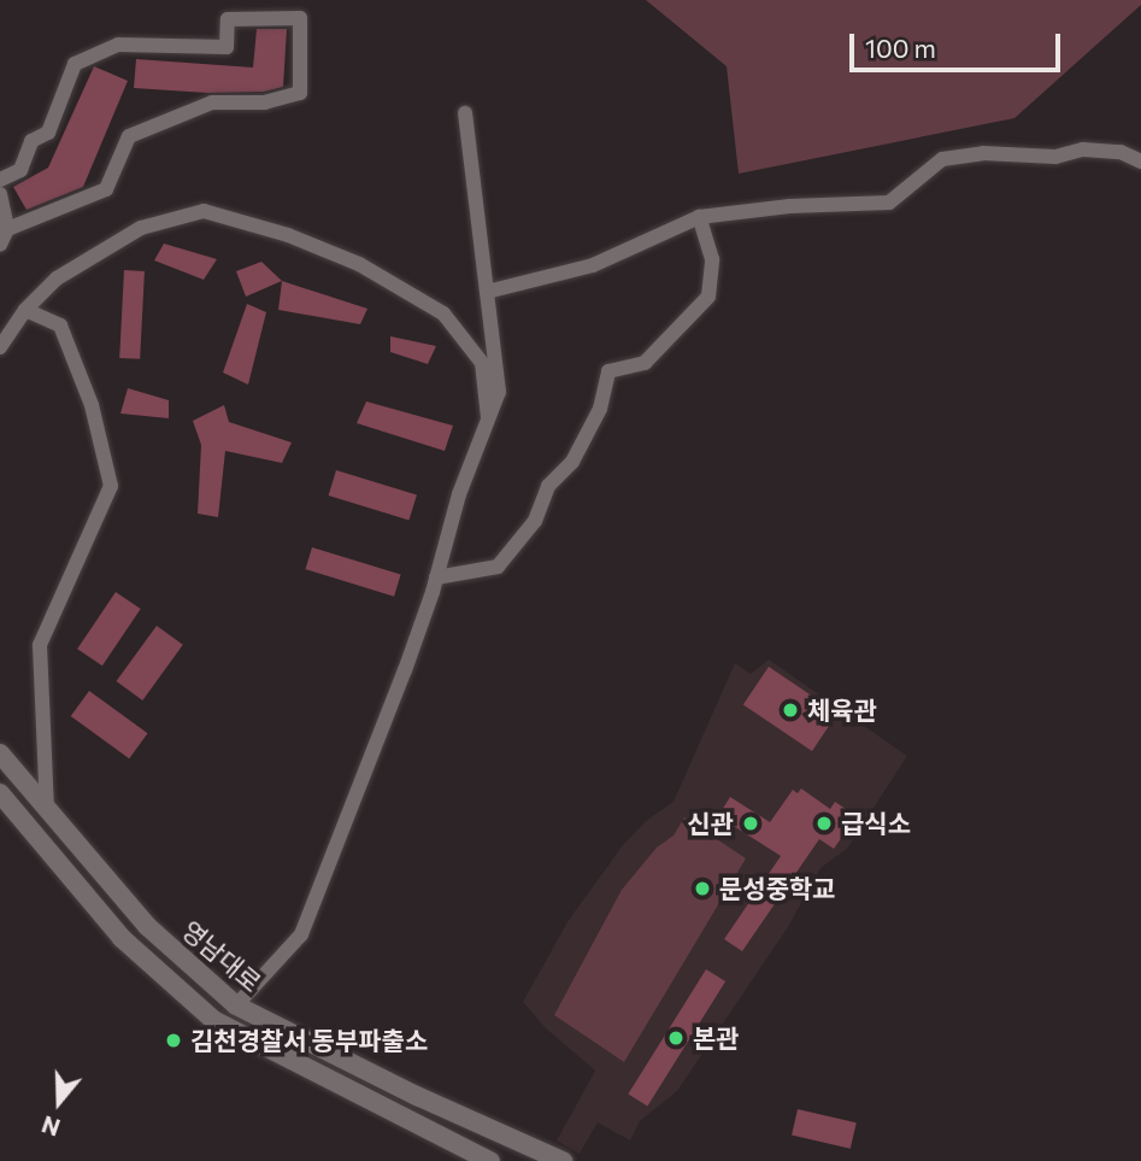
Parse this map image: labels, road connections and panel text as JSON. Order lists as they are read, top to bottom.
{
  "streets": {
    "main road": ["영남대로"]
  },
  "places": [
    "체육관",
    "신관",
    "급식소",
    "문성중학교",
    "본관",
    "김천경찰서 동부파출소"
  ],
  "scale_bar": "100 m",
  "north": "bottom"
}
